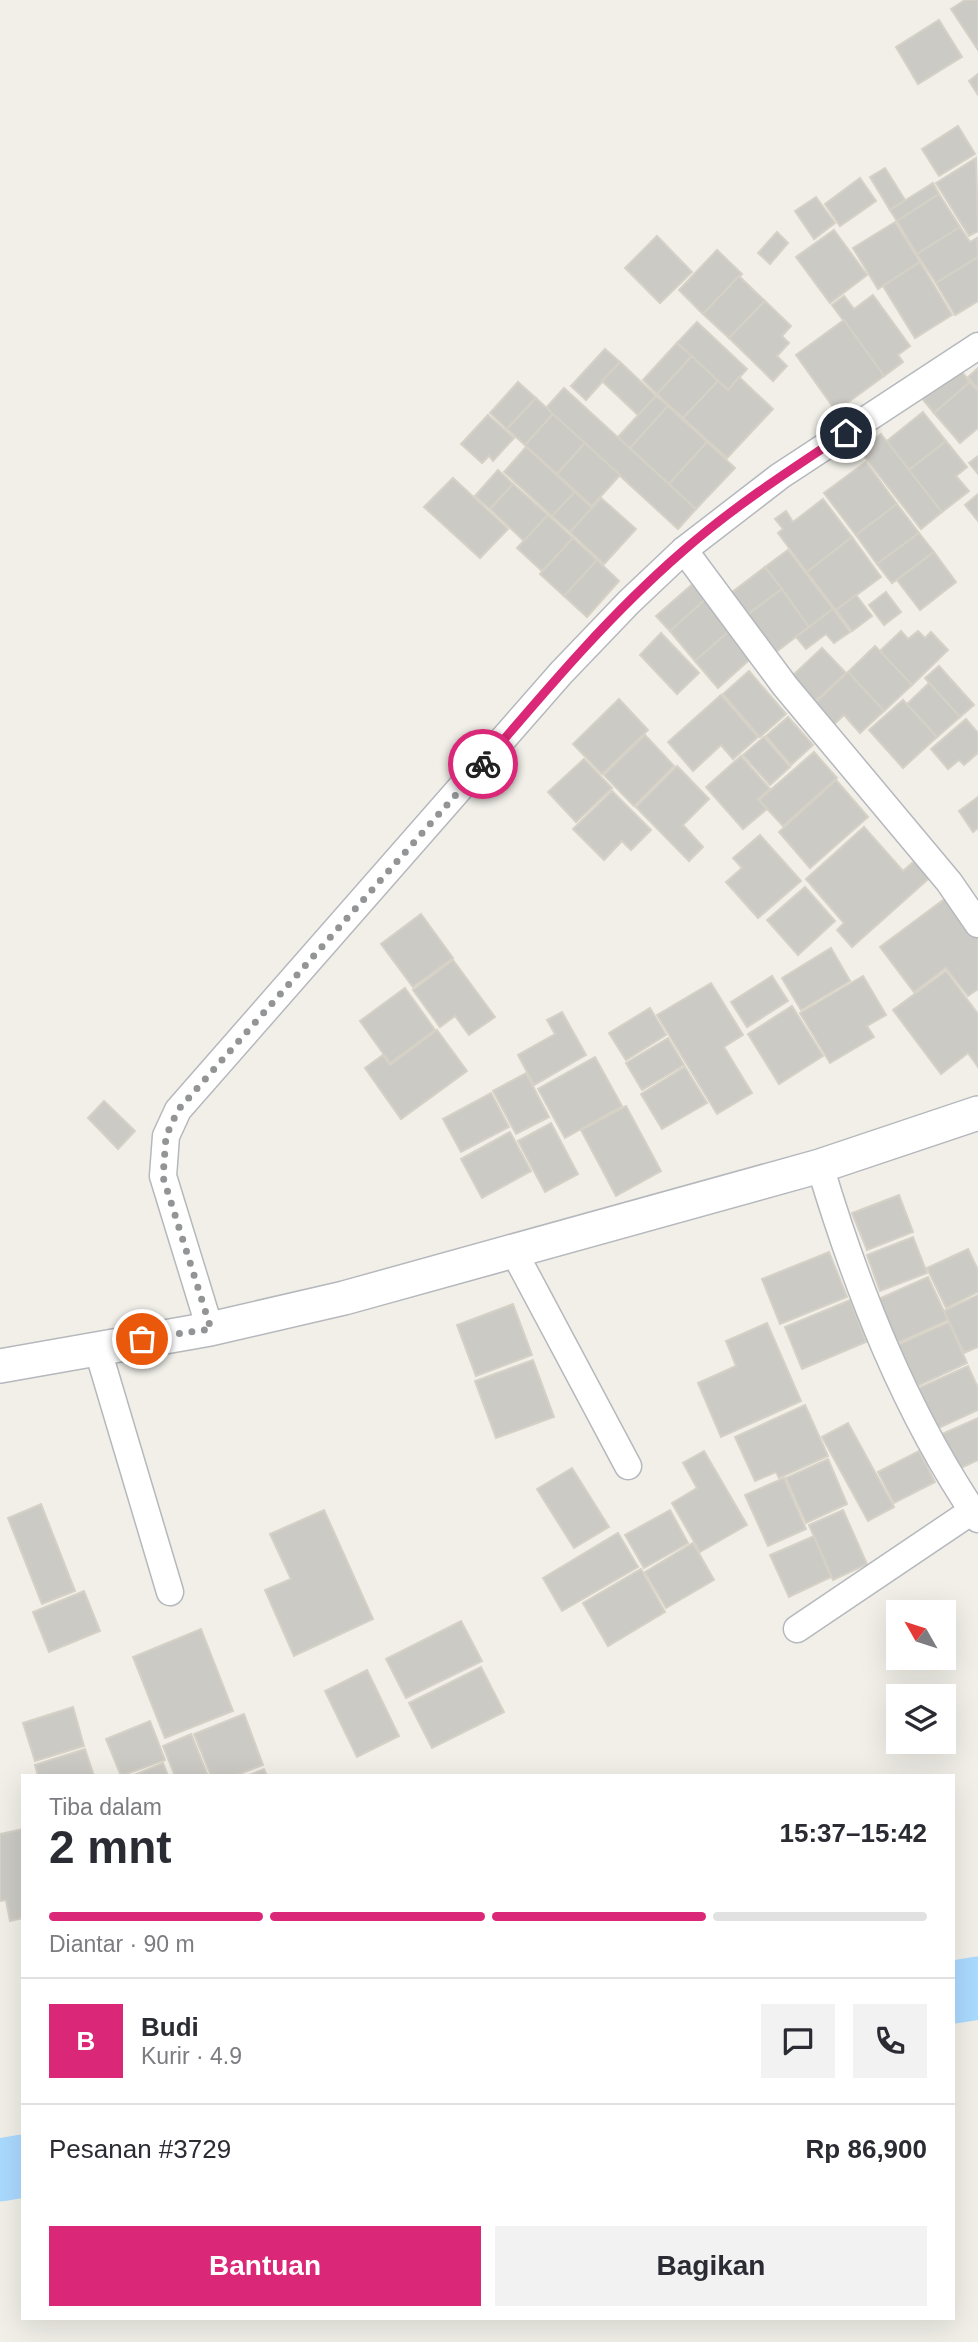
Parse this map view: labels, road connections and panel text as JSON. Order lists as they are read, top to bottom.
{
  "north": "top left",
  "page": {
    "heading": ["2 mnt", "Tiba dalam", "15:37–15:42"],
    "panel": [
      "Budi",
      "Kurir · 4.9",
      "Pesanan #3729",
      "Rp 86,900"
    ],
    "bar": "Diantar · 90 m",
    "round": "B",
    "buttons": ["Bantuan", "Bagikan"]
  }
}
